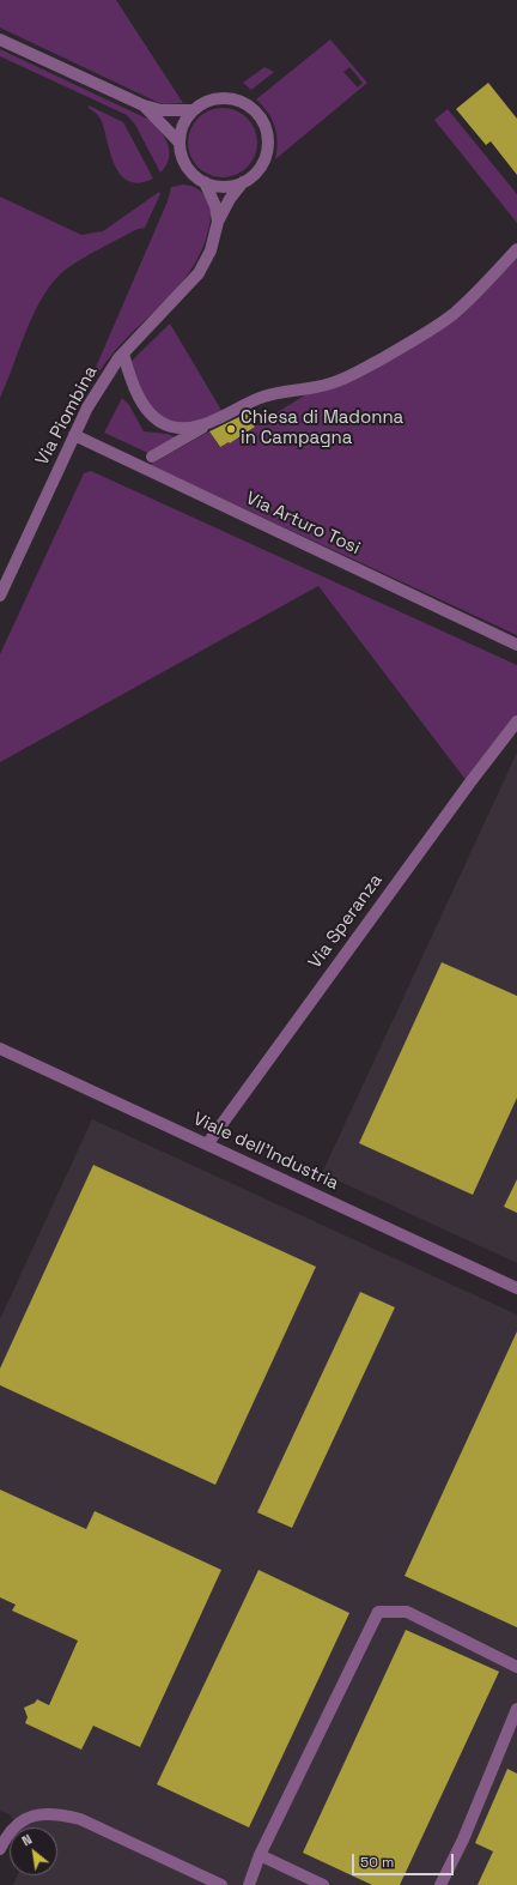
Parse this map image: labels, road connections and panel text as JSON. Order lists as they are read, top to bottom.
{
  "streets": {
    "street": [
      "Via Piombina",
      "Via Arturo Tosi",
      "Via Speranza",
      "Viale dell'Industria"
    ]
  },
  "crossings": [
    ["Via Piombina", "Via Arturo Tosi"],
    ["Via Speranza", "Viale dell'Industria"]
  ],
  "places": ["Chiesa di Madonna in Campagna"],
  "scale_bar": "50 m",
  "north": "top left"
}
